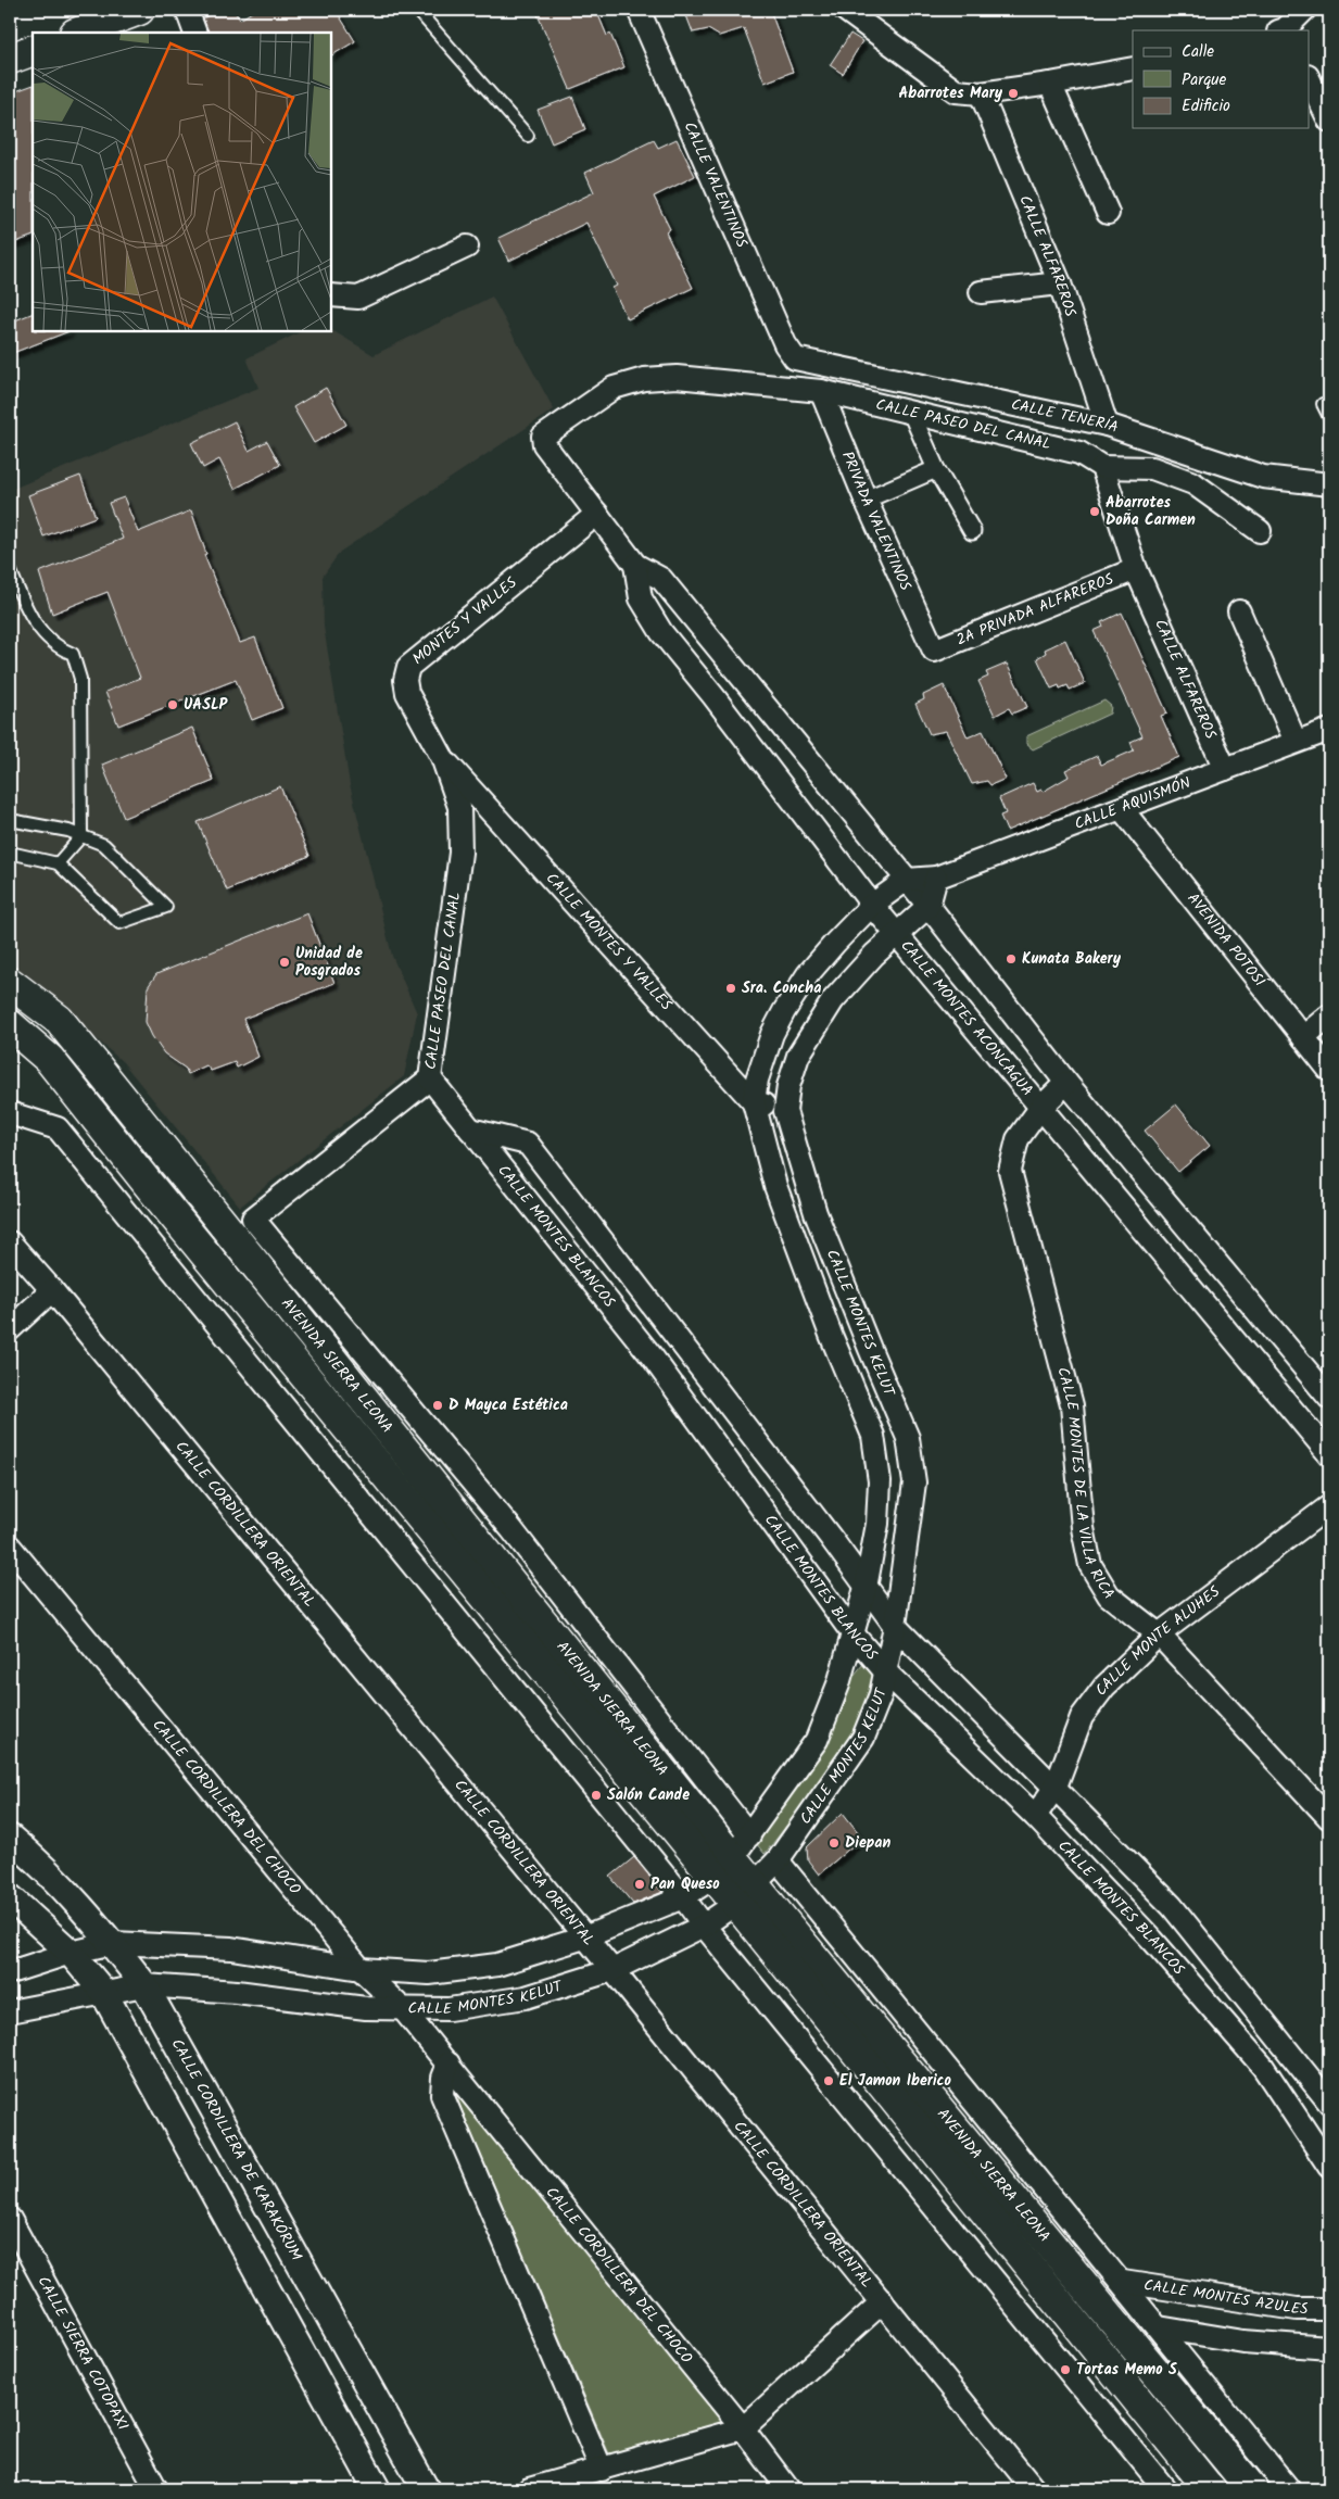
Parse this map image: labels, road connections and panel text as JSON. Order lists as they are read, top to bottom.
{
  "streets": {
    "main road": ["AVENIDA SIERRA LEONA"],
    "street": [
      "CALLE VALENTINOS",
      "CALLE ALFAREROS",
      "CALLE TENERÍA",
      "CALLE PASEO DEL CANAL",
      "PRIVADA VALENTINOS",
      "2A PRIVADA ALFAREROS",
      "MONTES Y VALLES",
      "CALLE AQUISMÓN",
      "AVENIDA POTOSÍ",
      "CALLE MONTES Y VALLES",
      "CALLE MONTES ACONCAGUA",
      "CALLE MONTES BLANCOS",
      "CALLE MONTES KELUT",
      "CALLE MONTES DE LA VILLA RICA",
      "CALLE CORDILLERA ORIENTAL",
      "CALLE MONTE ALUHES",
      "CALLE CORDILLERA DEL CHOCO",
      "CALLE CORDILLERA DE KARAKÓRUM",
      "CALLE MONTES AZULES",
      "CALLE SIERRA COTOPAXI"
    ]
  },
  "crossings": [
    ["CALLE VALENTINOS", "CALLE TENERÍA"],
    ["CALLE ALFAREROS", "CALLE TENERÍA"],
    ["CALLE ALFAREROS", "CALLE PASEO DEL CANAL"],
    ["CALLE ALFAREROS", "2A PRIVADA ALFAREROS"],
    ["CALLE ALFAREROS", "CALLE AQUISMÓN"],
    ["CALLE PASEO DEL CANAL", "PRIVADA VALENTINOS"],
    ["CALLE PASEO DEL CANAL", "MONTES Y VALLES"],
    ["CALLE PASEO DEL CANAL", "CALLE MONTES Y VALLES"],
    ["CALLE PASEO DEL CANAL", "CALLE MONTES ACONCAGUA"],
    ["CALLE PASEO DEL CANAL", "CALLE MONTES BLANCOS"],
    ["CALLE PASEO DEL CANAL", "AVENIDA SIERRA LEONA"],
    ["PRIVADA VALENTINOS", "2A PRIVADA ALFAREROS"],
    ["MONTES Y VALLES", "CALLE MONTES Y VALLES"],
    ["MONTES Y VALLES", "CALLE MONTES ACONCAGUA"],
    ["CALLE AQUISMÓN", "AVENIDA POTOSÍ"],
    ["CALLE AQUISMÓN", "CALLE MONTES ACONCAGUA"],
    ["CALLE AQUISMÓN", "CALLE MONTES KELUT"],
    ["CALLE MONTES Y VALLES", "CALLE MONTES KELUT"],
    ["CALLE MONTES ACONCAGUA", "CALLE MONTES KELUT"],
    ["CALLE MONTES ACONCAGUA", "CALLE MONTES DE LA VILLA RICA"],
    ["CALLE MONTES BLANCOS", "CALLE MONTES KELUT"],
    ["CALLE MONTES BLANCOS", "CALLE MONTE ALUHES"],
    ["CALLE MONTES KELUT", "AVENIDA SIERRA LEONA"],
    ["CALLE MONTES KELUT", "CALLE CORDILLERA ORIENTAL"],
    ["CALLE MONTES KELUT", "CALLE CORDILLERA DEL CHOCO"],
    ["CALLE MONTES KELUT", "CALLE CORDILLERA DE KARAKÓRUM"],
    ["CALLE MONTES DE LA VILLA RICA", "CALLE MONTE ALUHES"]
  ],
  "places": [
    "Abarrotes Mary",
    "Abarrotes Doña Carmen",
    "UASLP",
    "Kunata Bakery",
    "Unidad de Posgrados",
    "Sra. Concha",
    "D Mayca Estética",
    "Salón Cande",
    "Diepan",
    "Pan Queso",
    "El Jamon Iberico",
    "Tortas Memo S"
  ],
  "legend": ["Calle", "Parque", "Edificio"]
}
